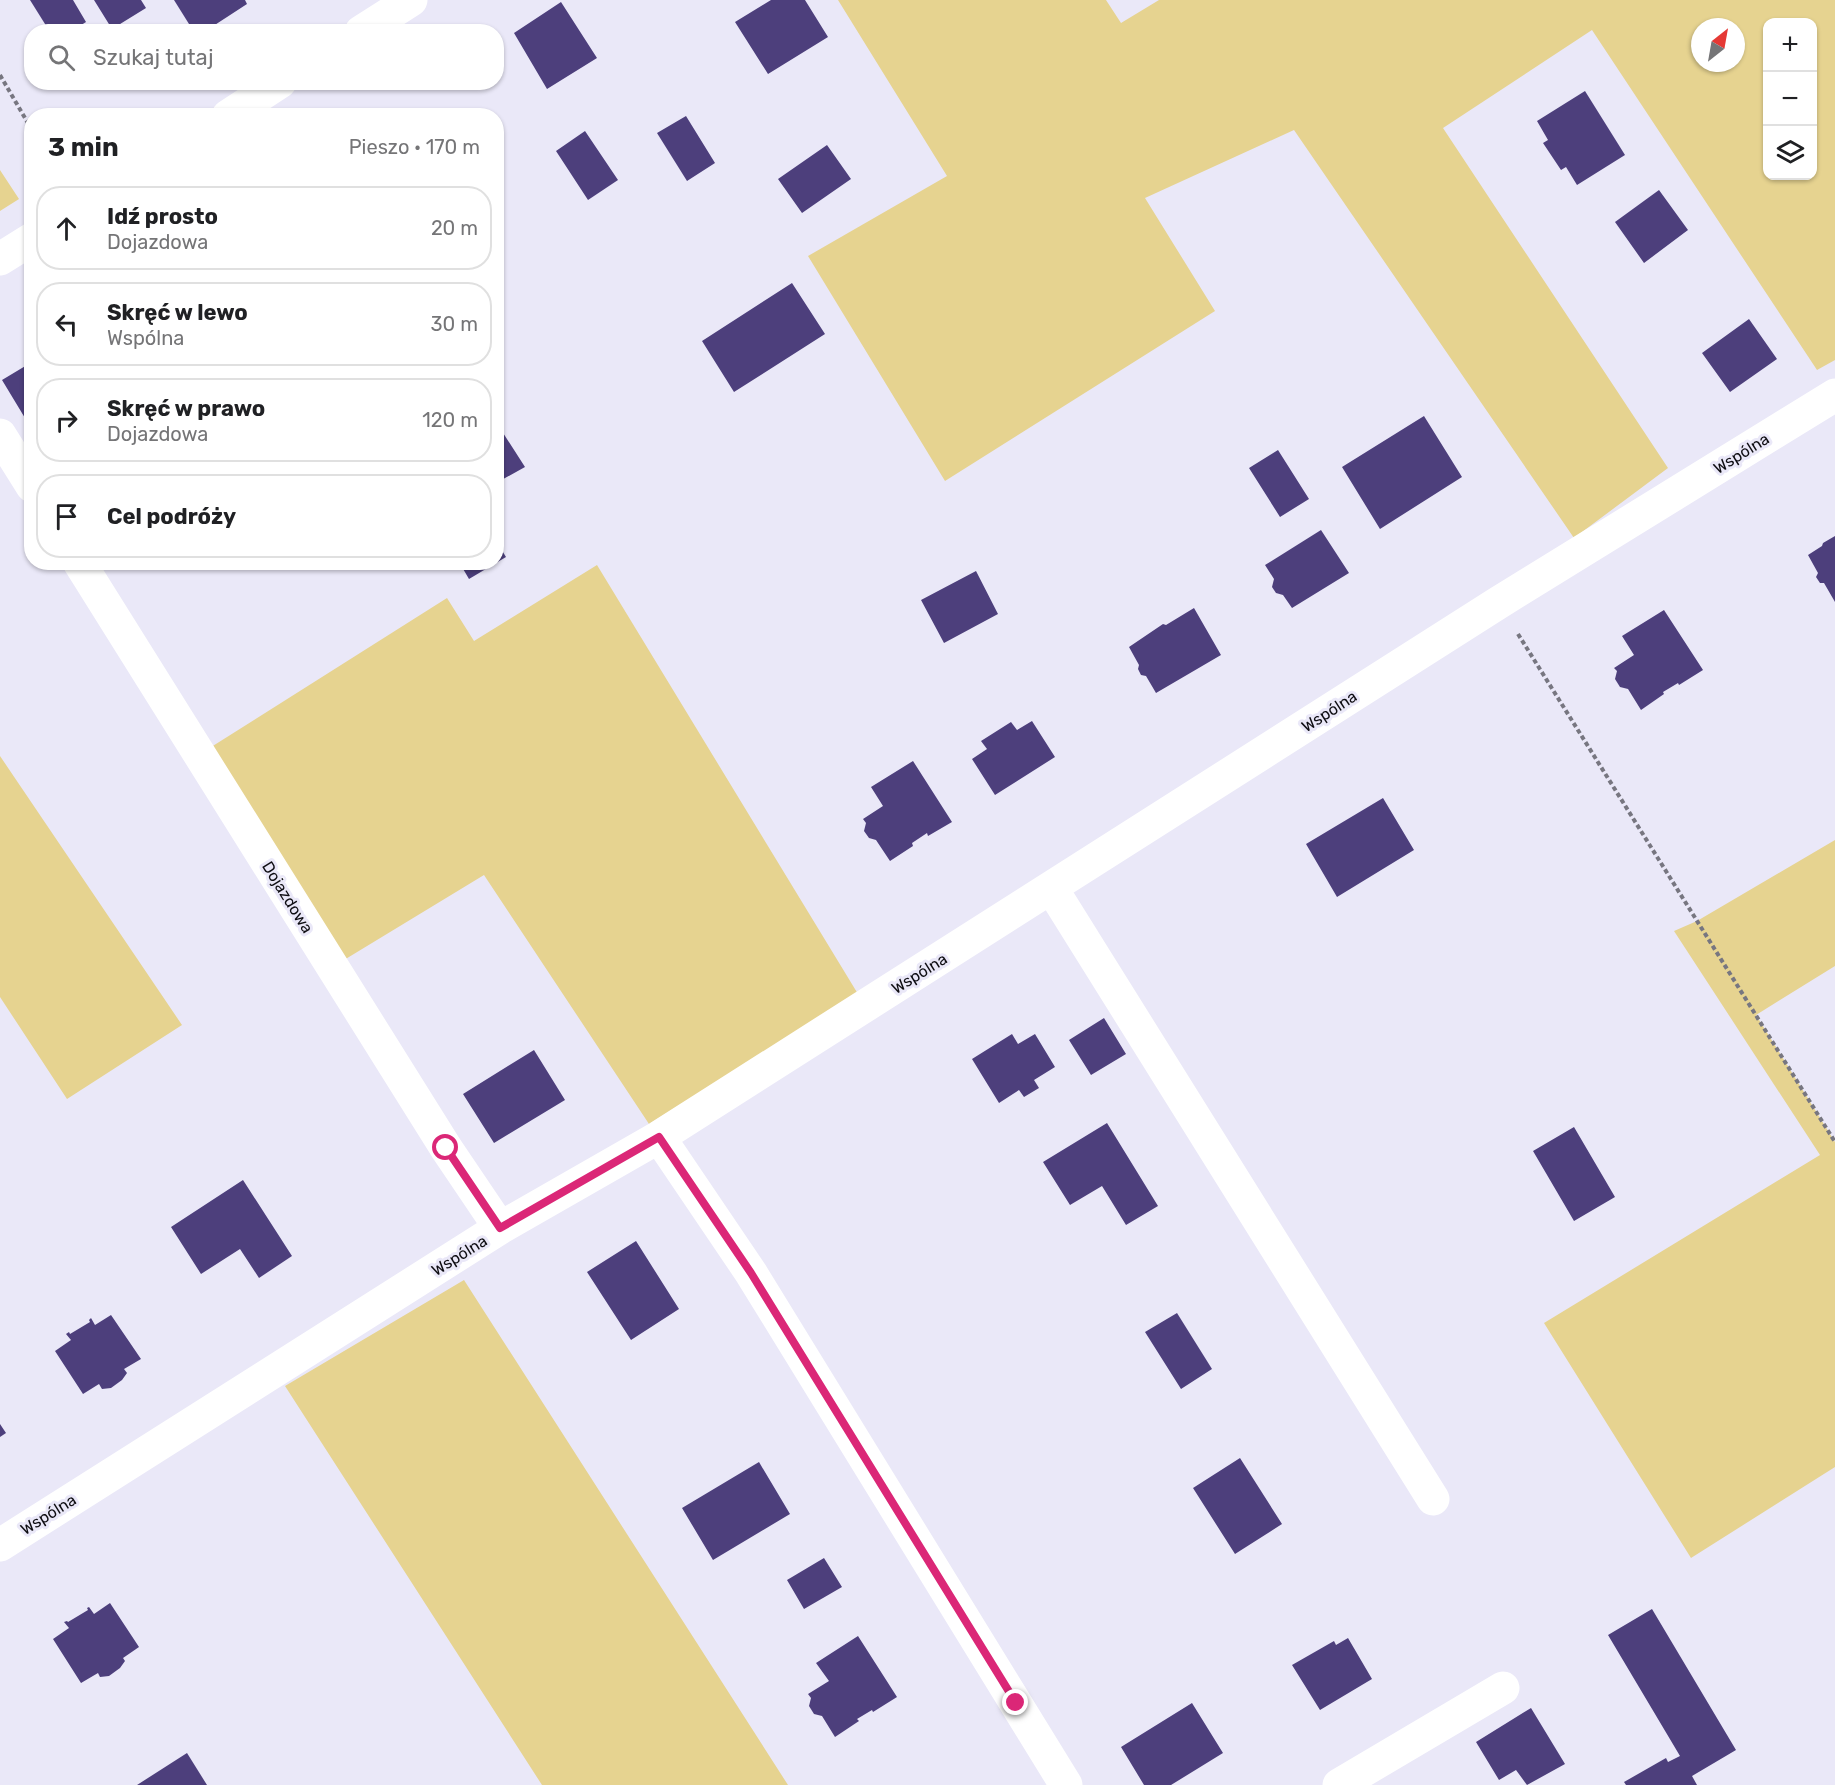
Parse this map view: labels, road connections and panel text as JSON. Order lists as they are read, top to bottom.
{
  "streets": {
    "street": ["Wspólna", "Dojazdowa"]
  },
  "crossings": [
    ["Wspólna", "Dojazdowa"]
  ],
  "north": "top right",
  "page": {
    "map_buttons": ["+", "−"],
    "search": "Szukaj tutaj",
    "heading": ["3 min", "Pieszo · 170 m"],
    "list": [
      ["Idź prosto", "Dojazdowa", "20 m"],
      ["Skręć w lewo", "Wspólna", "30 m"],
      ["Skręć w prawo", "Dojazdowa", "120 m"],
      "Cel podróży"
    ]
  }
}
